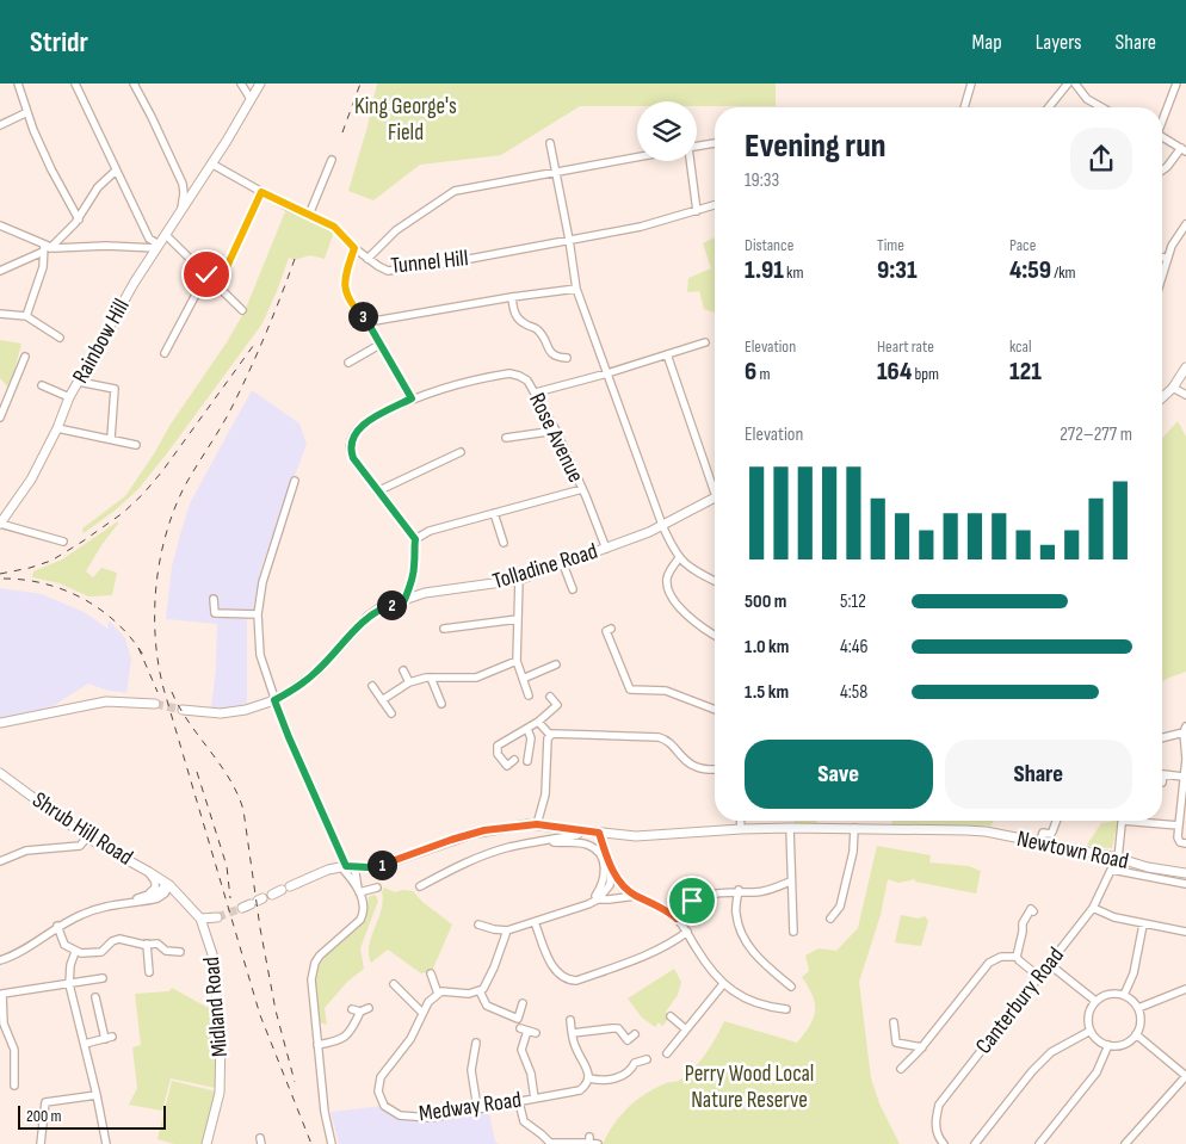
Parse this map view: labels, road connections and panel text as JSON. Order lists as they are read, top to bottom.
{
  "streets": {
    "main road": [
      "Rainbow Hill",
      "Tolladine Road",
      "Shrub Hill Road",
      "Newtown Road",
      "Midland Road"
    ],
    "street": [
      "Tunnel Hill",
      "Rose Avenue",
      "Canterbury Road",
      "Medway Road"
    ]
  },
  "crossings": [
    ["Tunnel Hill", "Rainbow Hill"],
    ["Rose Avenue", "Tolladine Road"],
    ["Shrub Hill Road", "Midland Road"],
    ["Newtown Road", "Canterbury Road"]
  ],
  "parks": ["King George's Field", "Perry Wood Local Nature Reserve"],
  "scale_bar": "200 m",
  "page": {
    "header": "Stridr",
    "nav": ["Map", "Layers", "Share"],
    "heading": ["Evening run", "19:33"],
    "stats": [
      ["Distance", "1.91 km"],
      ["Time", "9:31"],
      ["Pace", "4:59 /km"],
      ["Elevation", "6 m"],
      ["Heart rate", "164 bpm"],
      ["kcal", "121"]
    ],
    "pins": ["3", "2", "1"],
    "chart": ["Elevation", "272–277 m"],
    "list": [
      {
        "name": "500 m",
        "note": "5:12"
      },
      {
        "name": "1.0 km",
        "note": "4:46"
      },
      {
        "name": "1.5 km",
        "note": "4:58"
      }
    ],
    "buttons": ["Save", "Share"],
    "scale": "200 m"
  }
}
